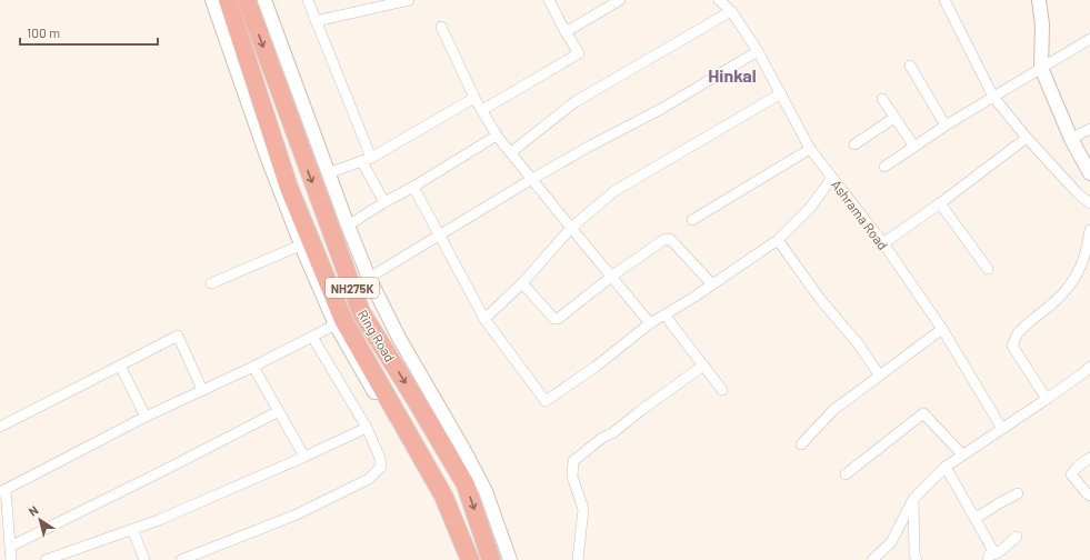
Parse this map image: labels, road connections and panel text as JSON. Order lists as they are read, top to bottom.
{
  "streets": {
    "highway": ["NH275K", "Ring Road"],
    "street": ["Ashrama Road"]
  },
  "districts": ["Hinkal"],
  "scale_bar": "100 m",
  "north": "top left"
}
